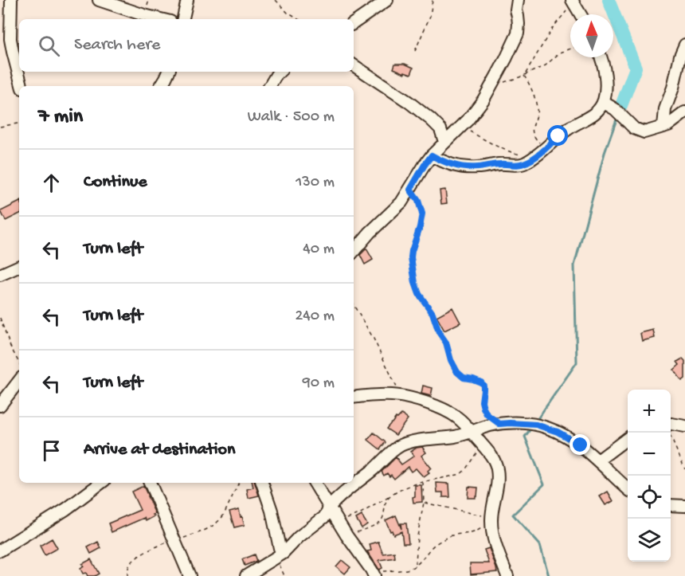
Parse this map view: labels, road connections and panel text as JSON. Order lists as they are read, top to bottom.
{
  "north": "top",
  "page": {
    "search": "Search here",
    "heading": ["7 min", "Walk · 500 m"],
    "list": [
      ["Continue", "130 m"],
      ["Turn left", "40 m"],
      ["Turn left", "240 m"],
      ["Turn left", "90 m"],
      "Arrive at destination"
    ],
    "map_buttons": ["+", "−"]
  }
}
